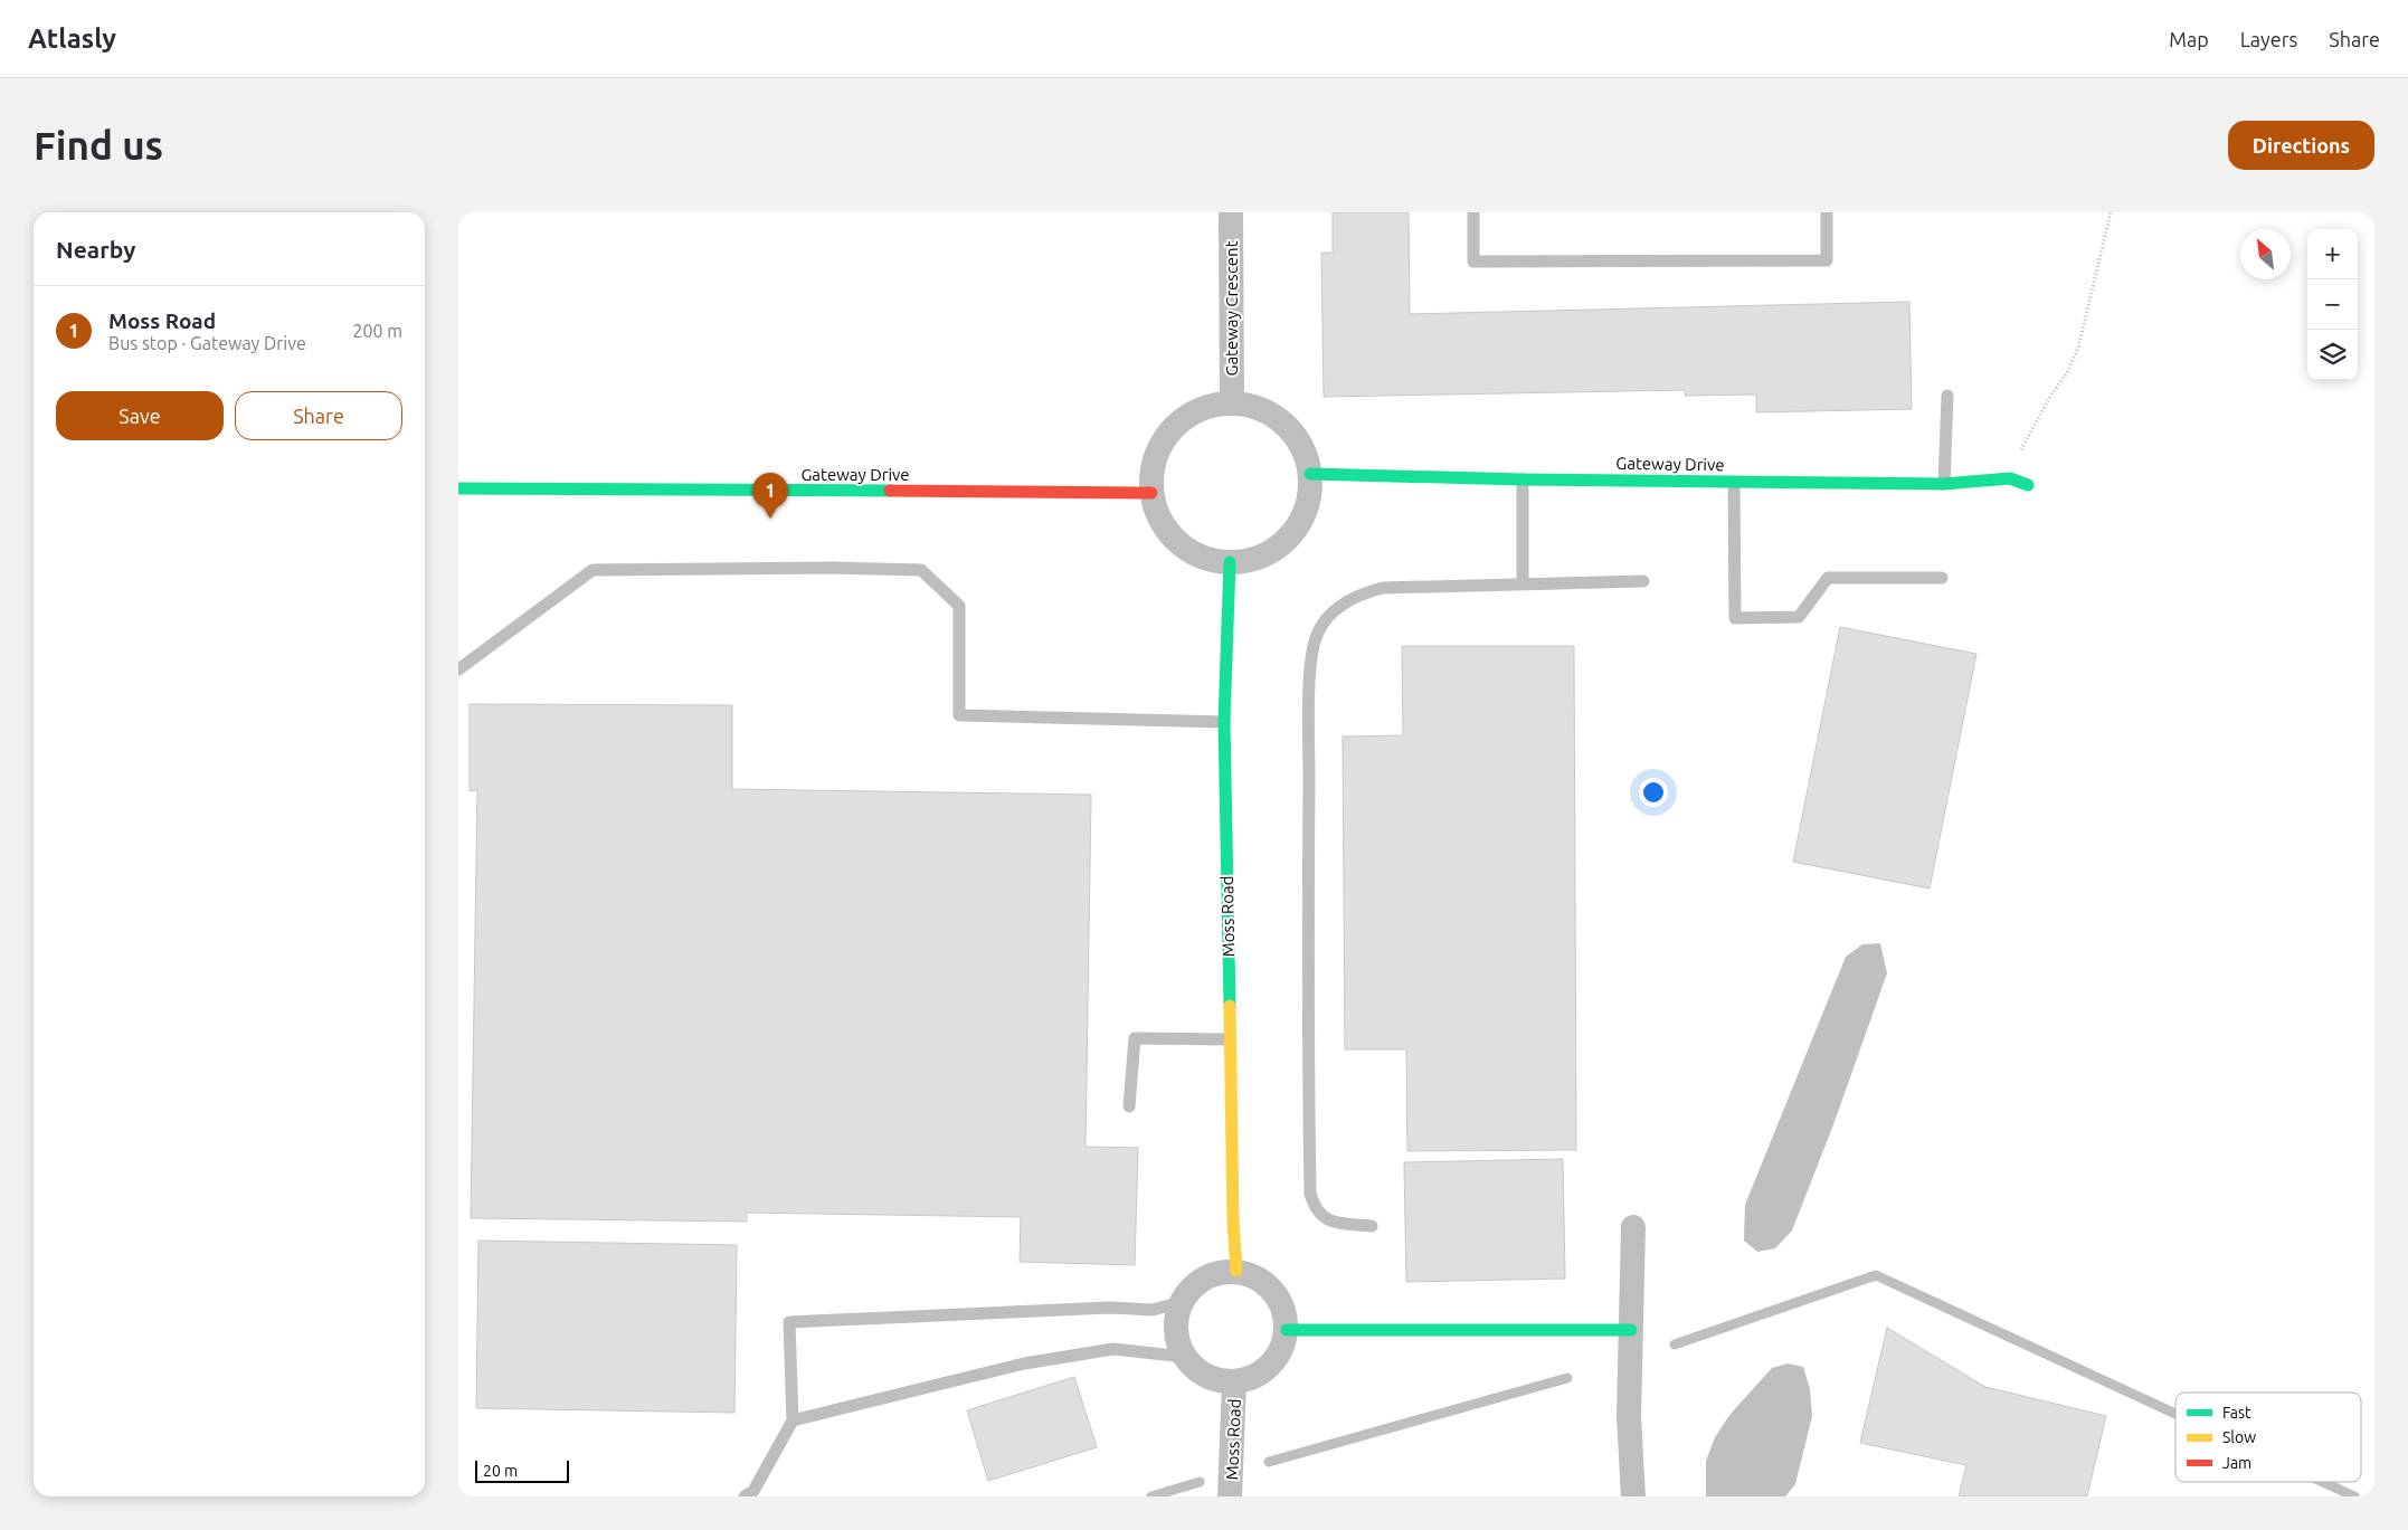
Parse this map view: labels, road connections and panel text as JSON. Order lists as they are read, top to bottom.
{
  "streets": {
    "street": ["Gateway Crescent", "Gateway Drive", "Moss Road"]
  },
  "crossings": [
    ["Gateway Crescent", "Gateway Drive"],
    ["Gateway Crescent", "Moss Road"],
    ["Gateway Drive", "Moss Road"]
  ],
  "legend": ["Fast", "Slow", "Jam"],
  "scale_bar": "20 m",
  "north": "top left",
  "page": {
    "header": "Atlasly",
    "nav": ["Map", "Layers", "Share"],
    "buttons": [
      "Directions",
      ["Save", "Share"]
    ],
    "title": "Find us",
    "heading": "Nearby",
    "map_buttons": ["+", "−"],
    "list": [
      {
        "mark": "1",
        "name": "Moss Road",
        "note": "Bus stop · Gateway Drive",
        "value": "200 m"
      }
    ],
    "pins": "1",
    "scale": "20 m"
  }
}
